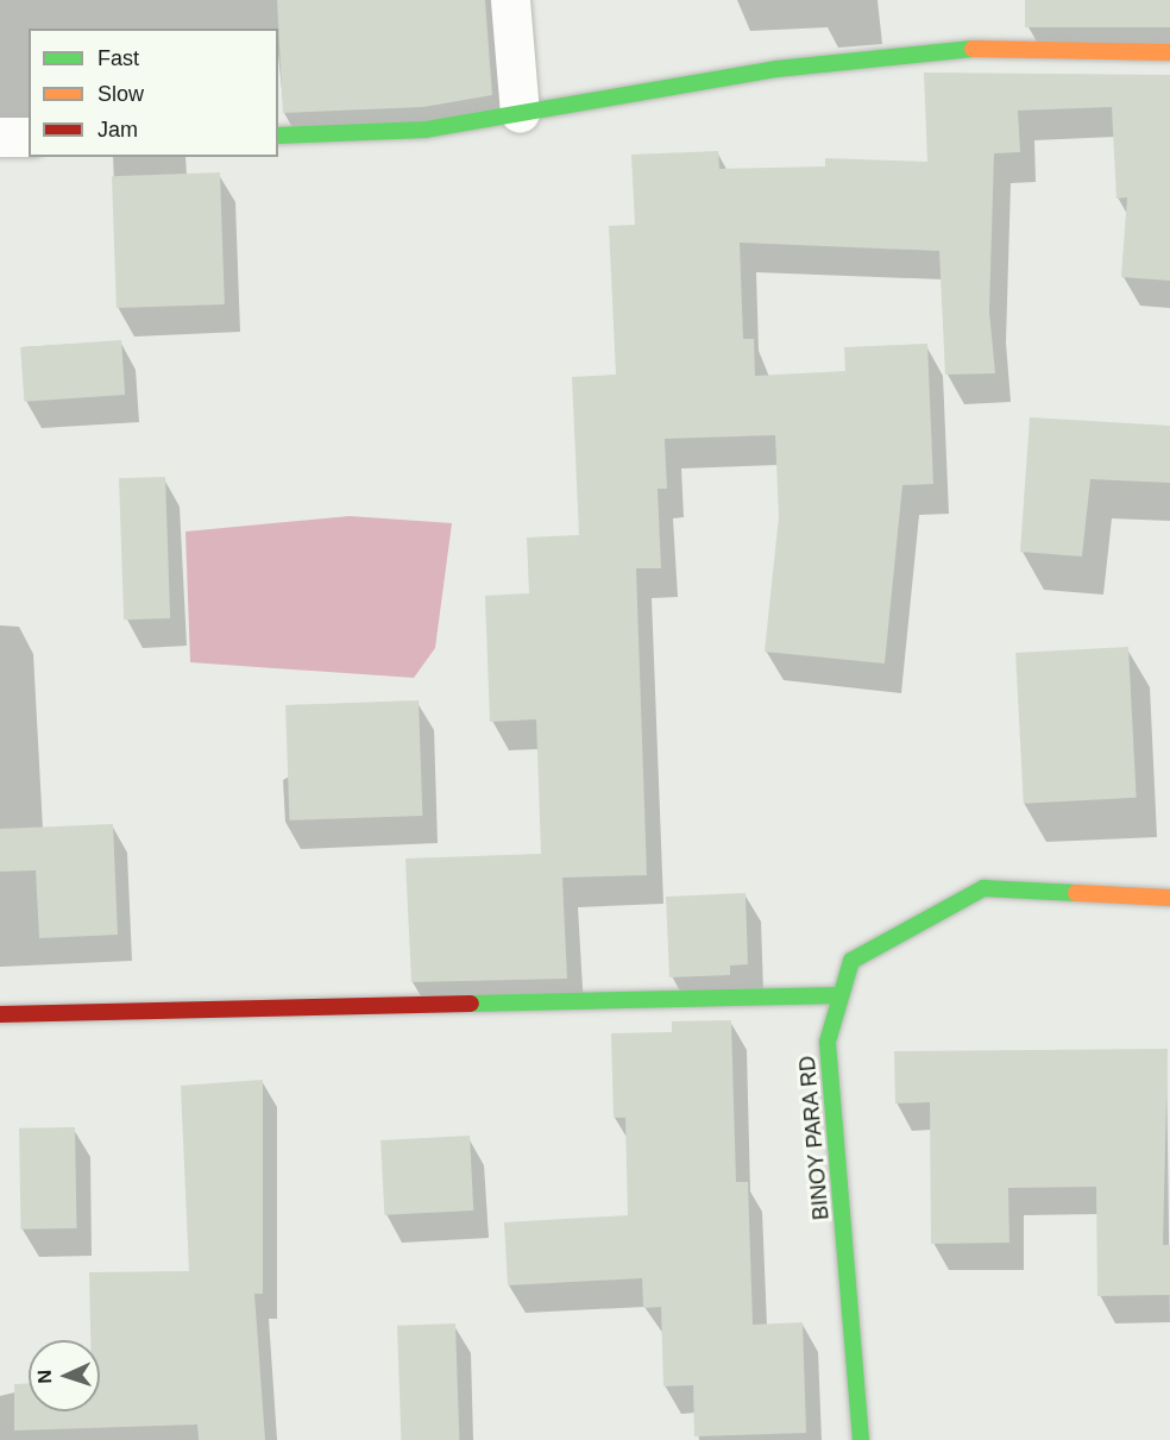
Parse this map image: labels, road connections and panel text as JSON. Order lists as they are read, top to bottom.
{
  "streets": {
    "street": ["BINOY PARA RD"]
  },
  "legend": ["Fast", "Slow", "Jam"],
  "north": "left"
}
